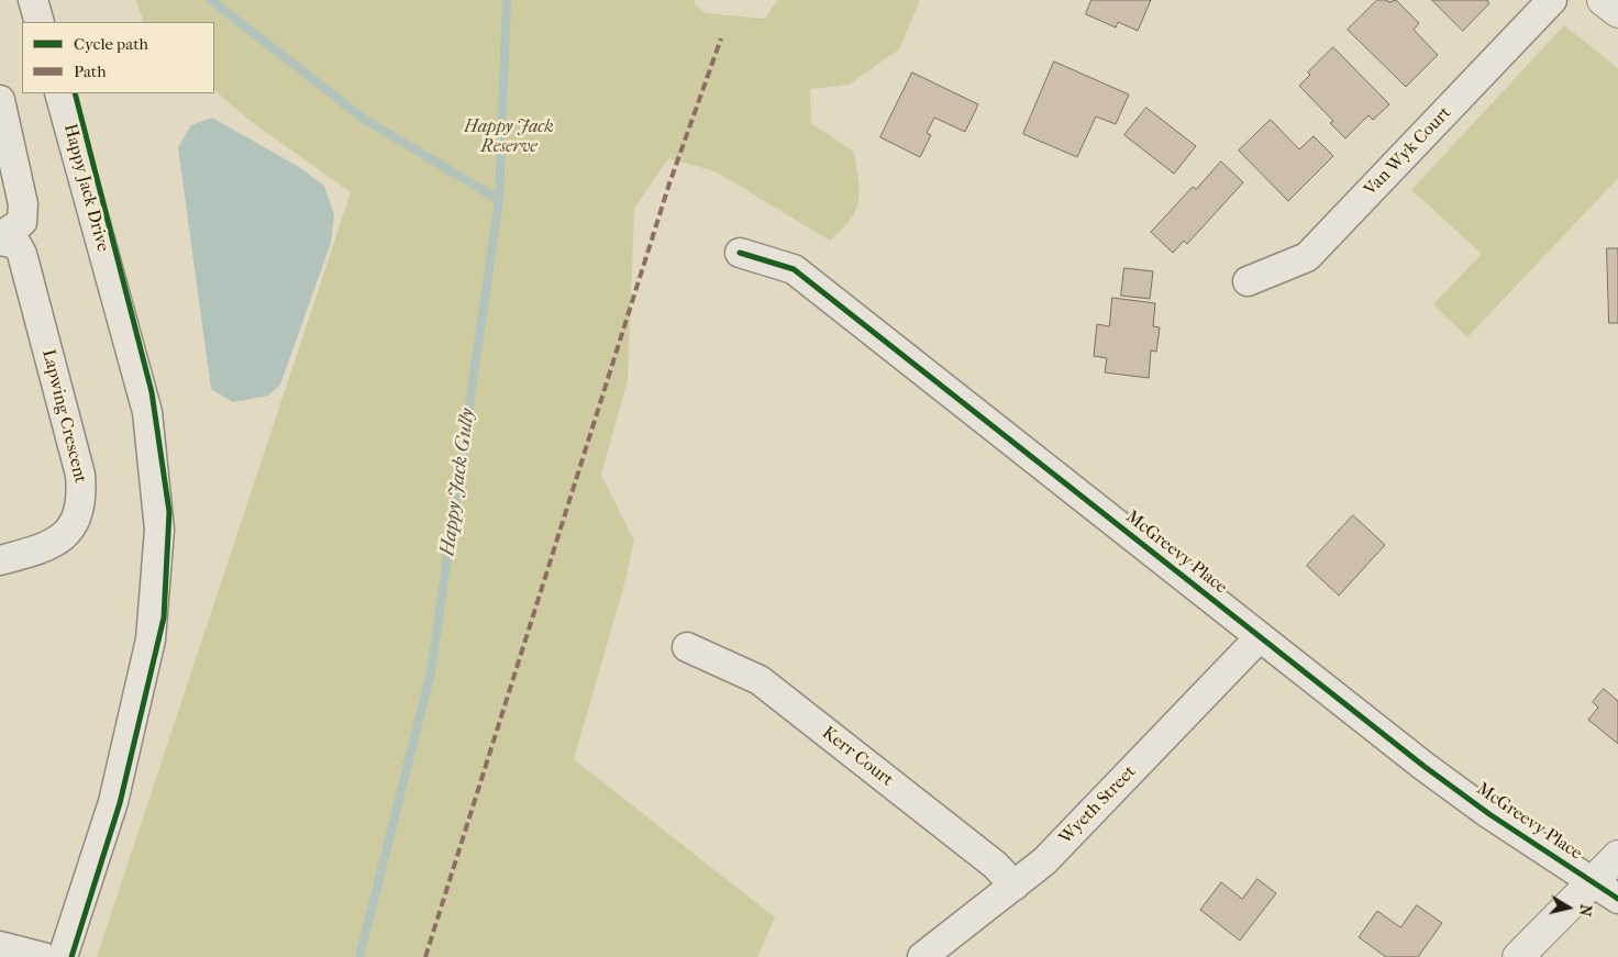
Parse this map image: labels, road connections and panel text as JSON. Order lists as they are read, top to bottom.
{
  "streets": {
    "street": [
      "Van Wyk Court",
      "Happy Jack Drive",
      "Lapwing Crescent",
      "McGreevy Place",
      "Kerr Court",
      "Wyeth Street"
    ]
  },
  "crossings": [
    ["McGreevy Place", "Wyeth Street"],
    ["Kerr Court", "Wyeth Street"]
  ],
  "water": ["Happy Jack Gully"],
  "parks": ["Happy Jack Reserve"],
  "legend": ["Cycle path", "Path"],
  "north": "right"
}
